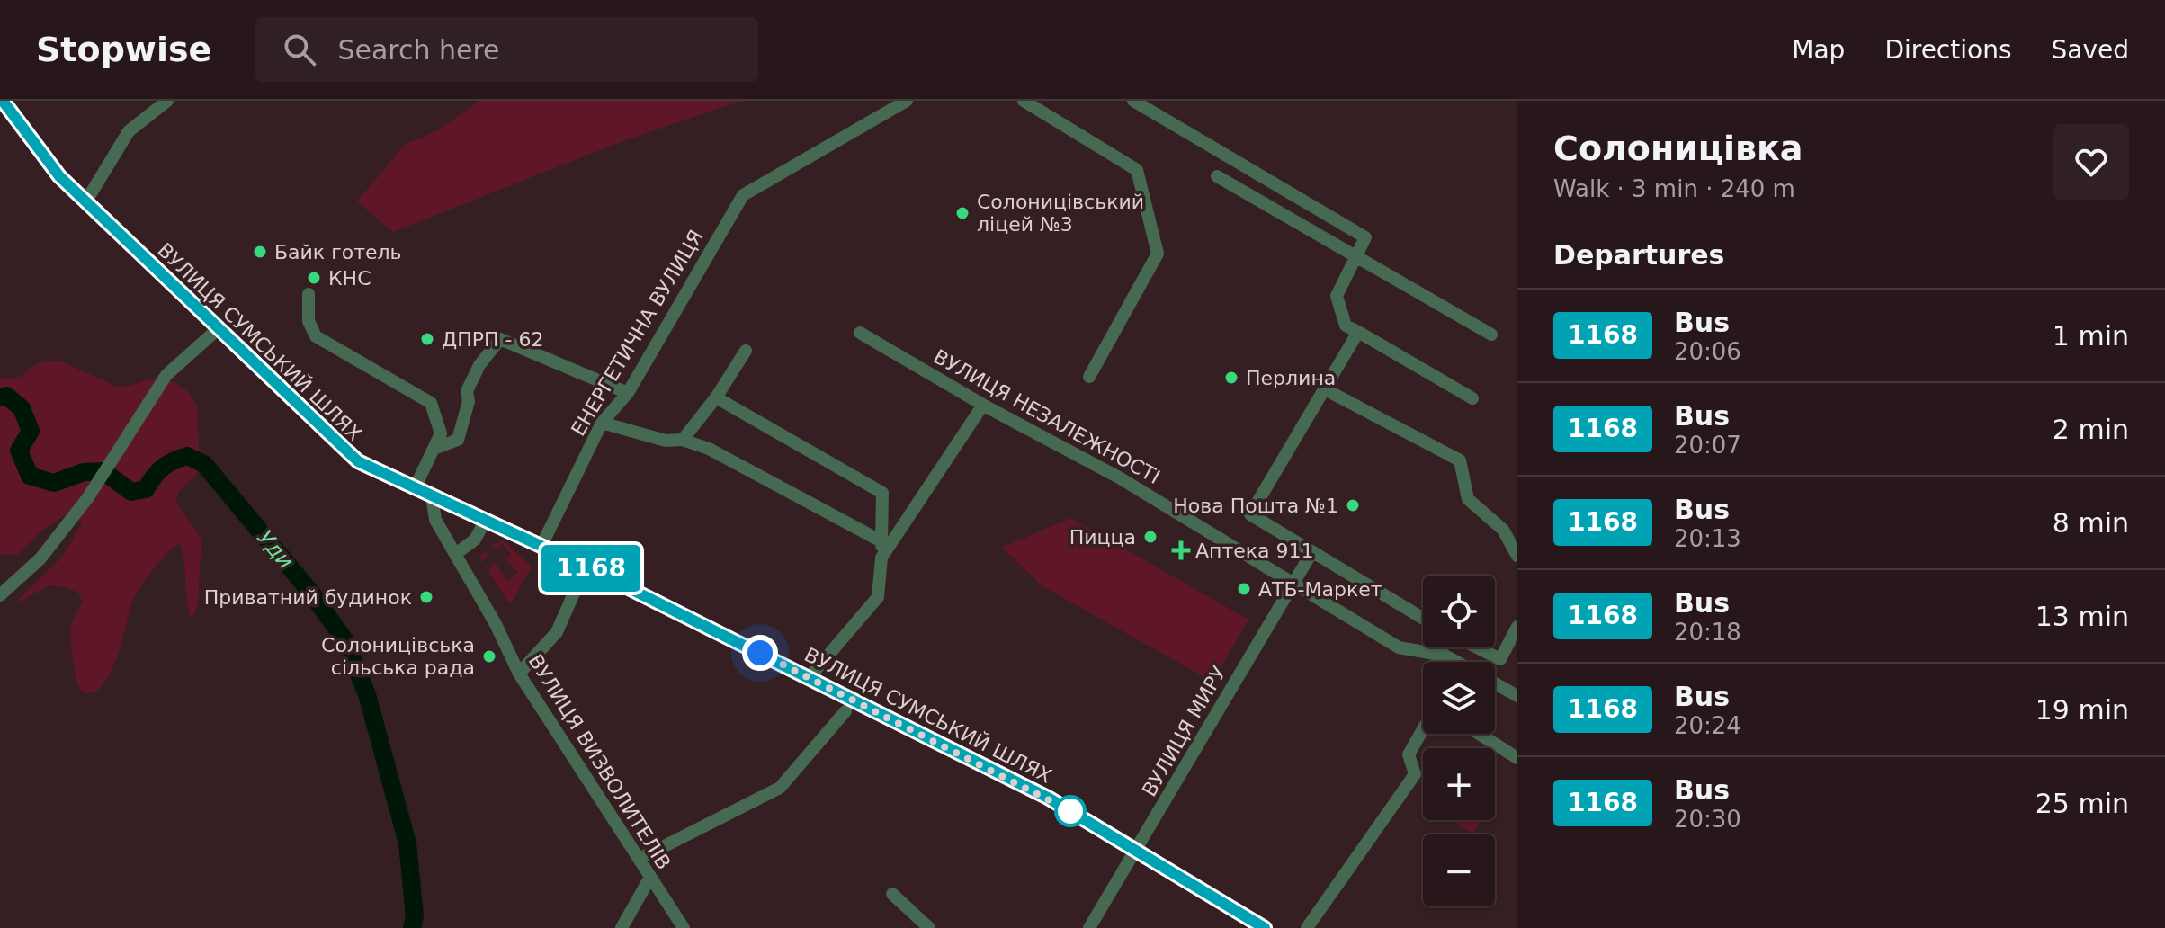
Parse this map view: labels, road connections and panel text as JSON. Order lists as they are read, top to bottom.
{
  "streets": {
    "main road": ["ВУЛИЦЯ СУМСЬКИЙ ШЛЯХ"],
    "street": [
      "ЕНЕРГЕТИЧНА ВУЛИЦЯ",
      "ВУЛИЦЯ НЕЗАЛЕЖНОСТІ",
      "ВУЛИЦЯ МИРУ",
      "ВУЛИЦЯ ВИЗВОЛИТЕЛІВ"
    ]
  },
  "crossings": [
    ["ЕНЕРГЕТИЧНА ВУЛИЦЯ", "ВУЛИЦЯ СУМСЬКИЙ ШЛЯХ"],
    ["ВУЛИЦЯ СУМСЬКИЙ ШЛЯХ", "ВУЛИЦЯ МИРУ"],
    ["ВУЛИЦЯ СУМСЬКИЙ ШЛЯХ", "ВУЛИЦЯ ВИЗВОЛИТЕЛІВ"],
    ["ВУЛИЦЯ НЕЗАЛЕЖНОСТІ", "ВУЛИЦЯ МИРУ"]
  ],
  "water": ["Уди"],
  "places": {
    "other": [
      "Солоницівський ліцей №3",
      "Байк готель",
      "КНС",
      "ДПРП - 62",
      "Перлина",
      "Нова Пошта №1",
      "Пицца",
      "АТБ-Маркет",
      "Приватний будинок",
      "Солоницівська сільська рада"
    ],
    "health": ["Аптека 911"]
  },
  "lines": ["bus line 1168"],
  "page": {
    "header": "Stopwise",
    "search": "Search here",
    "nav": ["Map", "Directions", "Saved"],
    "on_map": "1168",
    "heading": [
      ["Солоницівка", "Walk · 3 min · 240 m"],
      "Departures"
    ],
    "list": [
      {
        "mark": "1168",
        "name": "Bus",
        "note": "20:06",
        "value": "1 min"
      },
      {
        "mark": "1168",
        "name": "Bus",
        "note": "20:07",
        "value": "2 min"
      },
      {
        "mark": "1168",
        "name": "Bus",
        "note": "20:13",
        "value": "8 min"
      },
      {
        "mark": "1168",
        "name": "Bus",
        "note": "20:18",
        "value": "13 min"
      },
      {
        "mark": "1168",
        "name": "Bus",
        "note": "20:24",
        "value": "19 min"
      },
      {
        "mark": "1168",
        "name": "Bus",
        "note": "20:30",
        "value": "25 min"
      }
    ],
    "map_buttons": ["+", "−"]
  }
}
